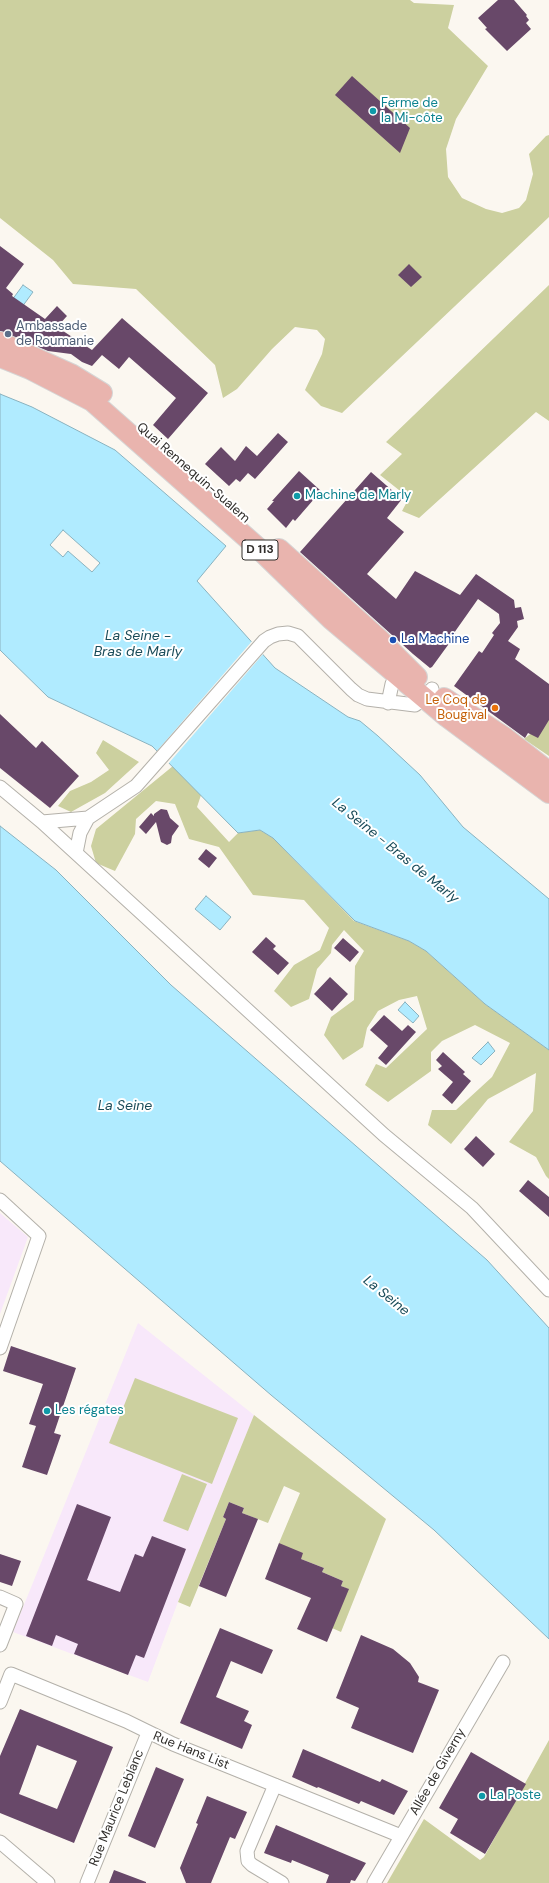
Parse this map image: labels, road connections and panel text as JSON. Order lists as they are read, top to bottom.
{
  "streets": {
    "main road": ["Quai Rennequin-Sualem", "D 113"],
    "street": ["Rue Hans List", "Allée de Giverny", "Rue Maurice Leblanc"]
  },
  "crossings": [
    ["Quai Rennequin-Sualem", "D 113"],
    ["Rue Hans List", "Allée de Giverny"],
    ["Rue Hans List", "Rue Maurice Leblanc"]
  ],
  "water": ["La Seine - Bras de Marly", "La Seine"],
  "places": [
    "Ferme de la Mi-côte",
    "Ambassade de Roumanie",
    "Machine de Marly",
    "La Machine",
    "Le Coq de Bougival",
    "Les régates",
    "La Poste"
  ]
}
